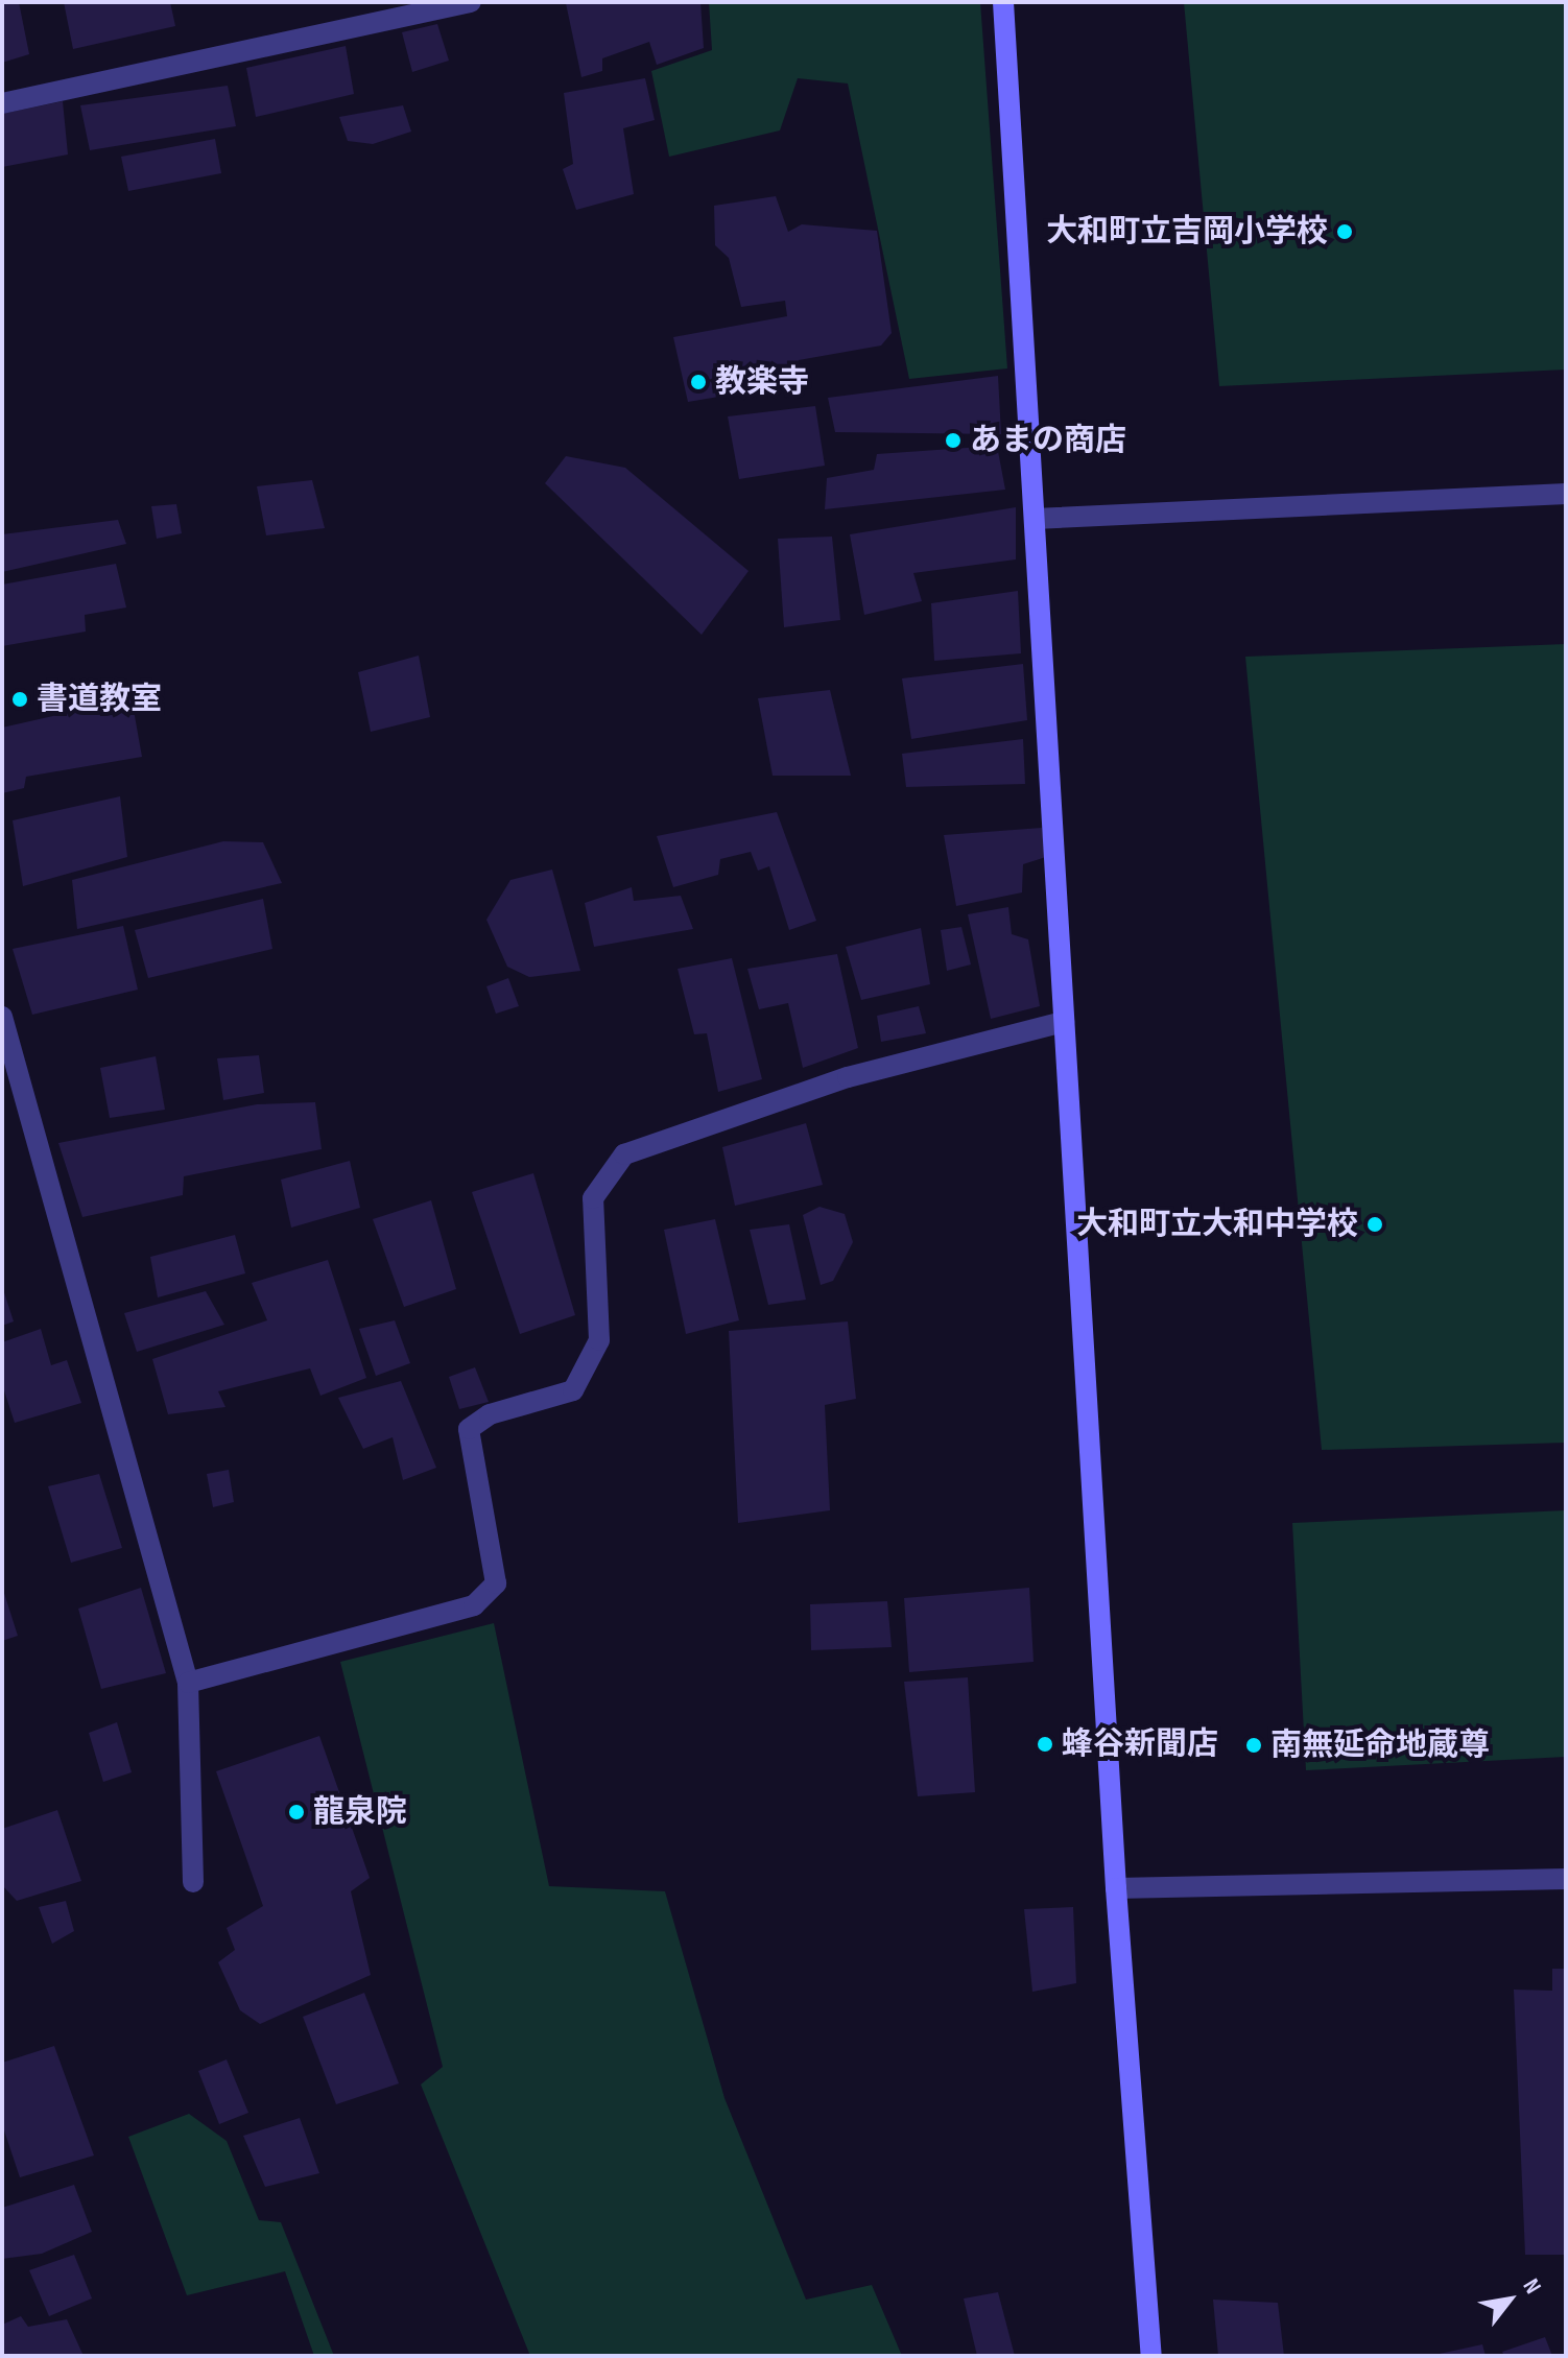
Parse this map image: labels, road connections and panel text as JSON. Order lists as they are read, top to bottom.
{
  "places": [
    "大和町立吉岡小学校",
    "教楽寺",
    "あまの商店",
    "書道教室",
    "大和町立大和中学校",
    "蜂谷新聞店",
    "南無延命地蔵尊",
    "龍泉院"
  ],
  "north": "top right"
}
